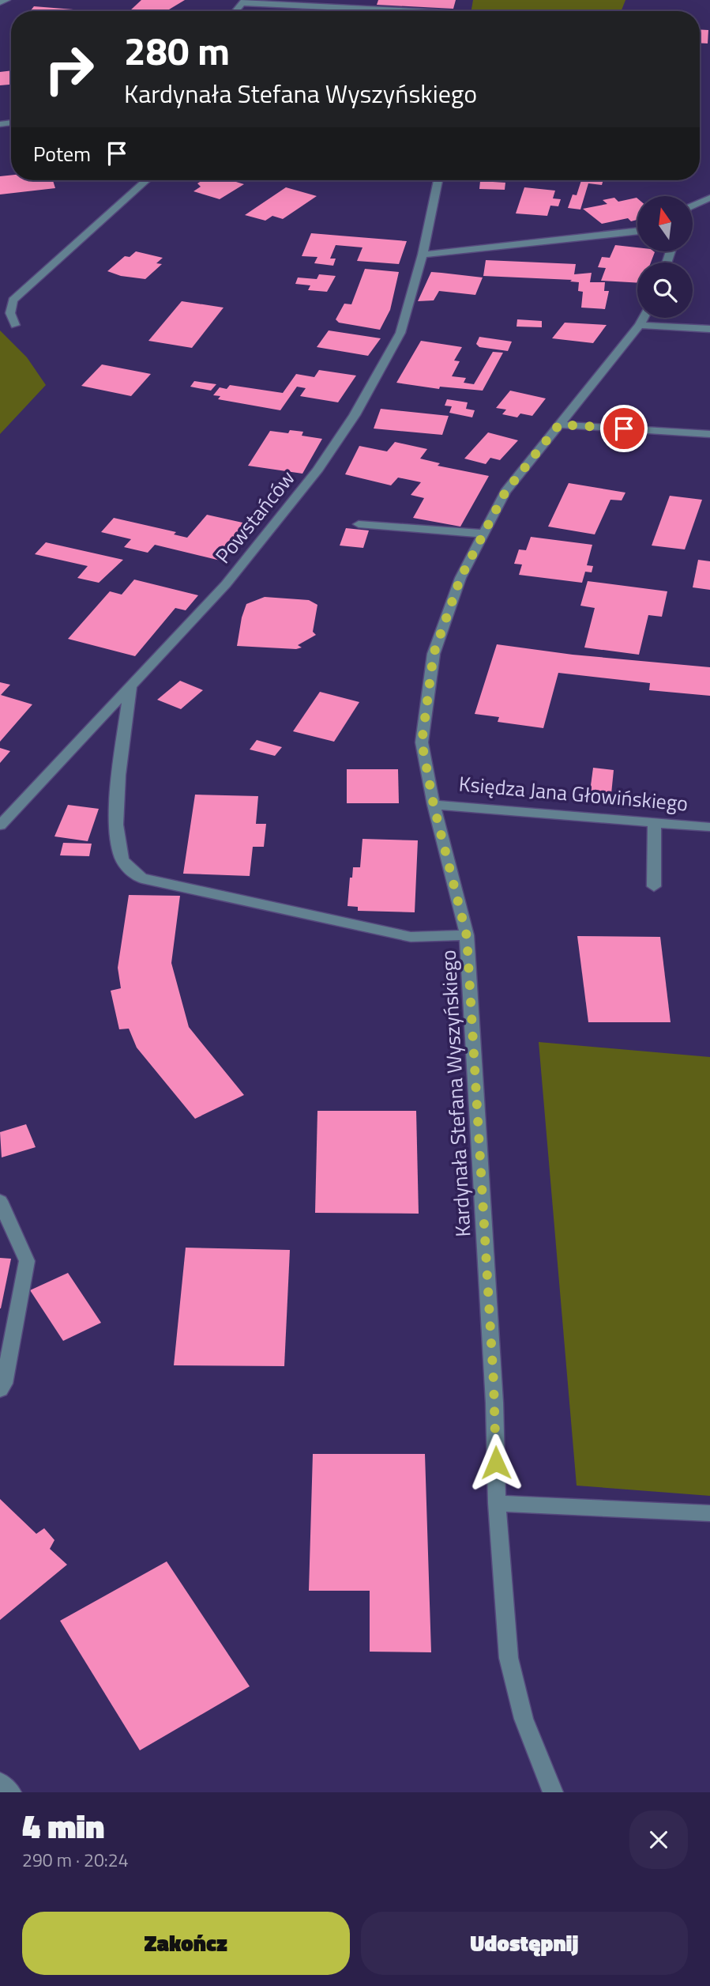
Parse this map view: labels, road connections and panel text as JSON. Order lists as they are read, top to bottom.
{
  "streets": {
    "street": ["Powstańców", "Księdza Jana Głowińskiego", "Kardynała Stefana Wyszyńskiego"]
  },
  "crossings": [
    ["Księdza Jana Głowińskiego", "Kardynała Stefana Wyszyńskiego"]
  ],
  "north": "top",
  "page": {
    "turn": ["280 m", "Kardynała Stefana Wyszyńskiego"],
    "then": "Potem",
    "heading": ["4 min", "290 m · 20:24"],
    "buttons": ["Zakończ", "Udostępnij"]
  }
}
